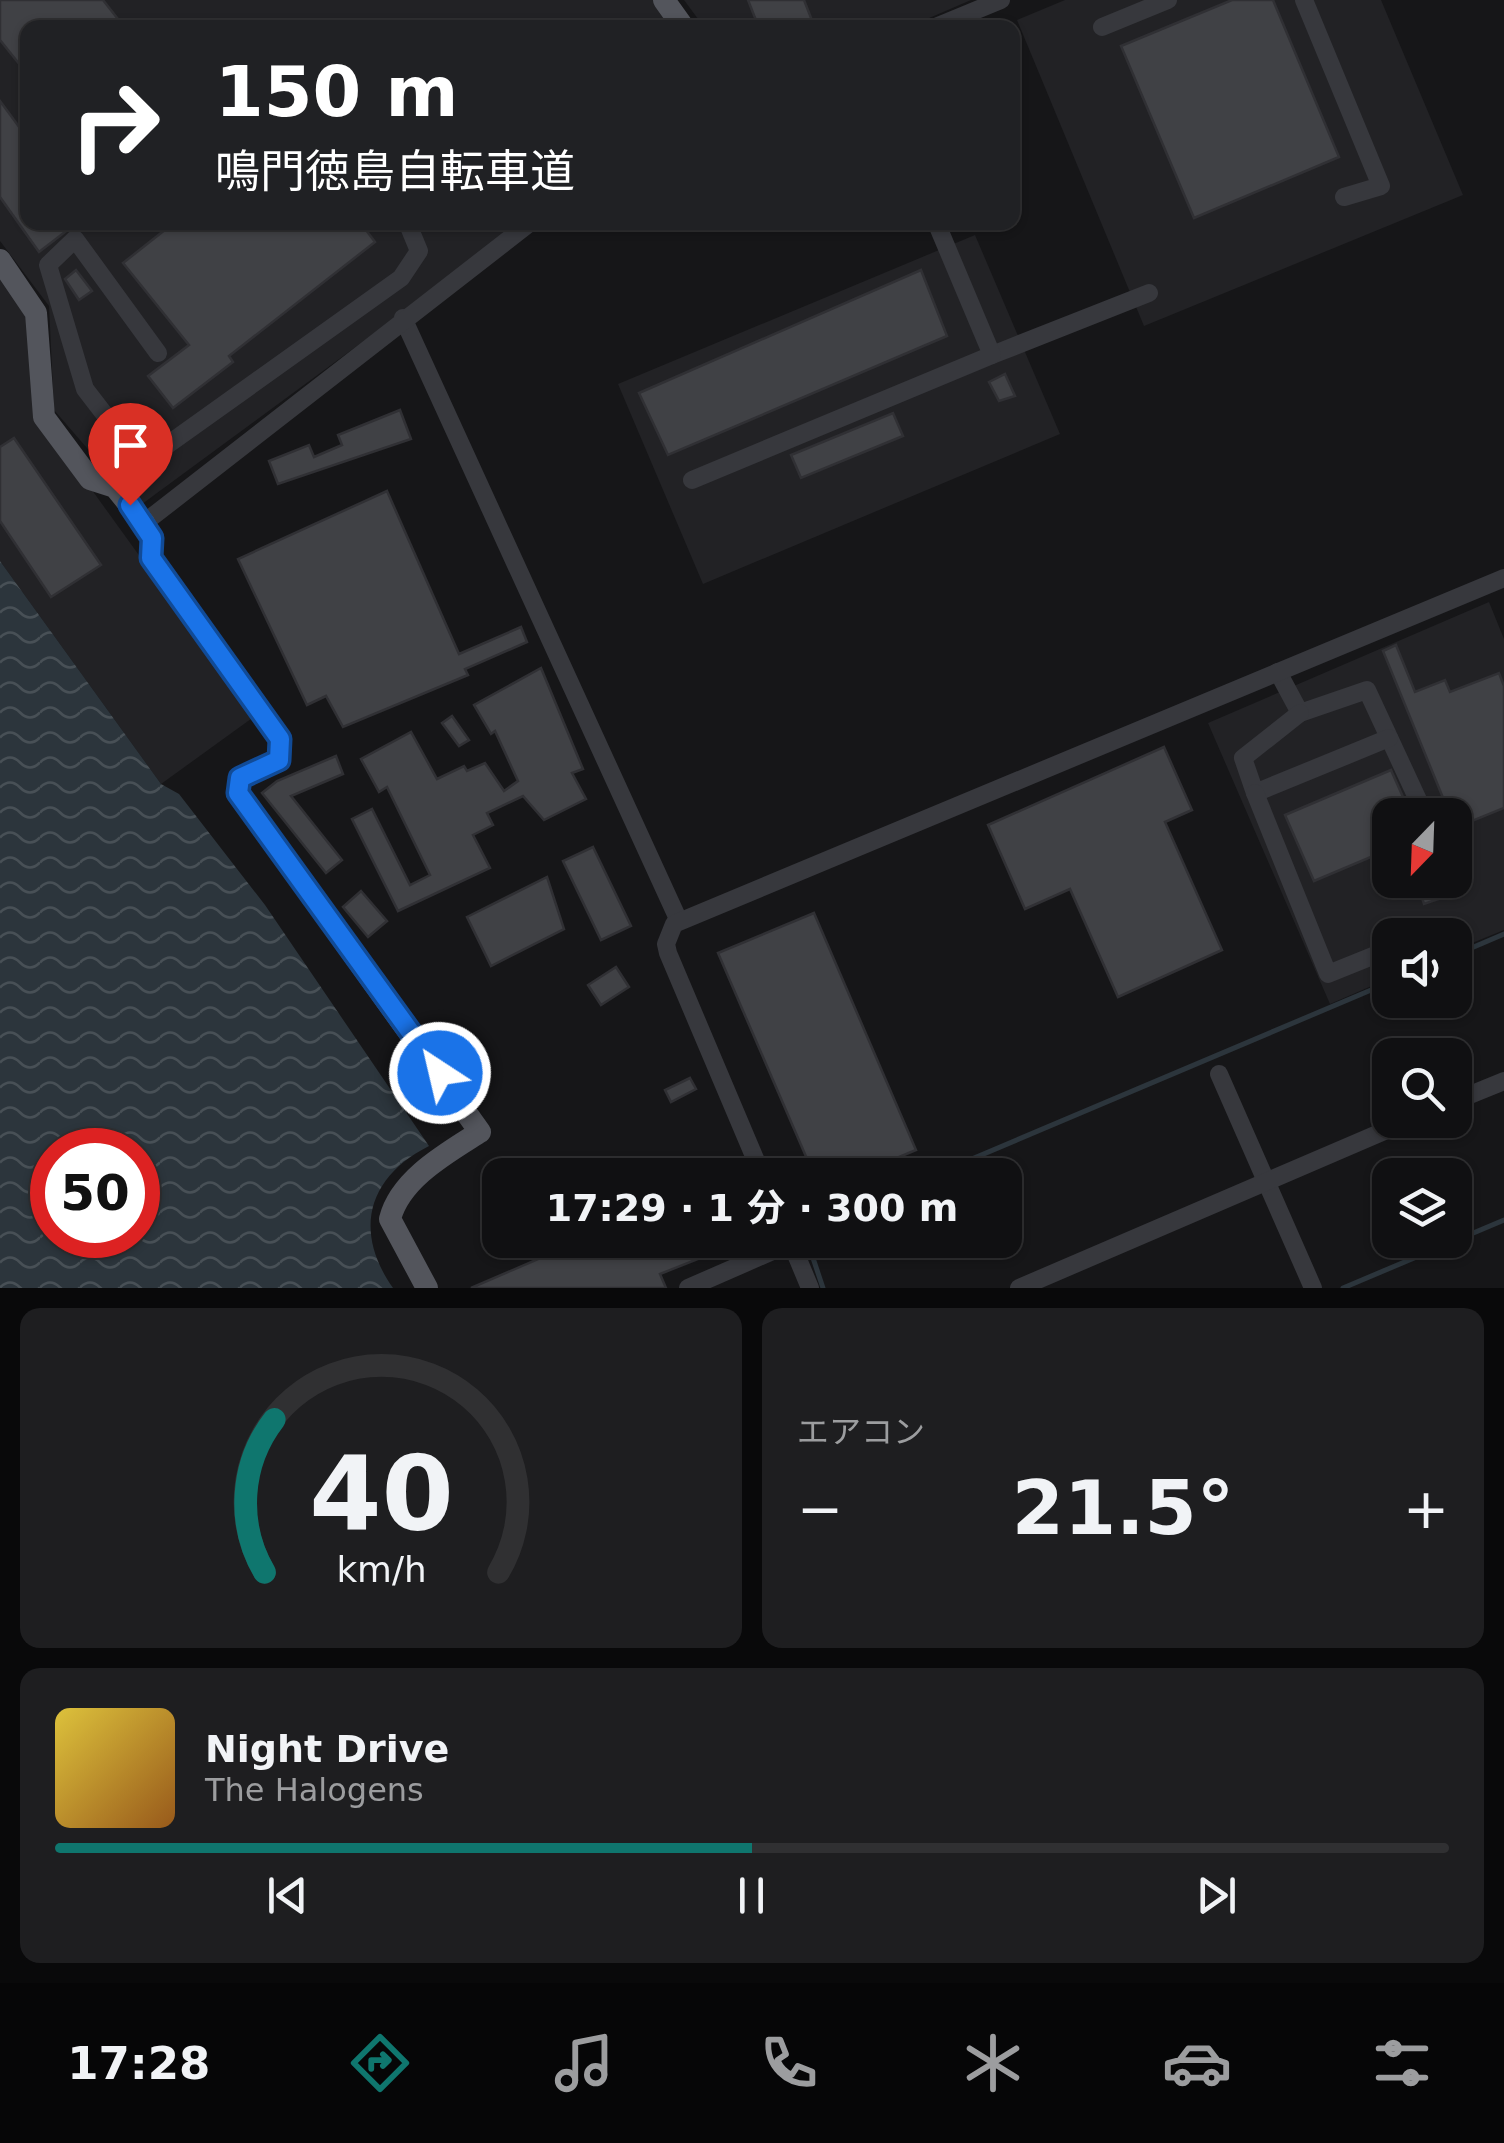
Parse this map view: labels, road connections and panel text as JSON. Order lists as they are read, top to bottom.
{
  "north": "bottom left",
  "page": {
    "turn": ["150 m", "鳴門徳島自転車道"],
    "limit": "50",
    "trip": "17:29 · 1 分 · 300 m",
    "tile": "エアコン",
    "heat": ["−", "21.5°", "+"],
    "song": ["Night Drive", "The Halogens"],
    "tabs": "17:28",
    "gauge": ["40", "km/h"]
  }
}
